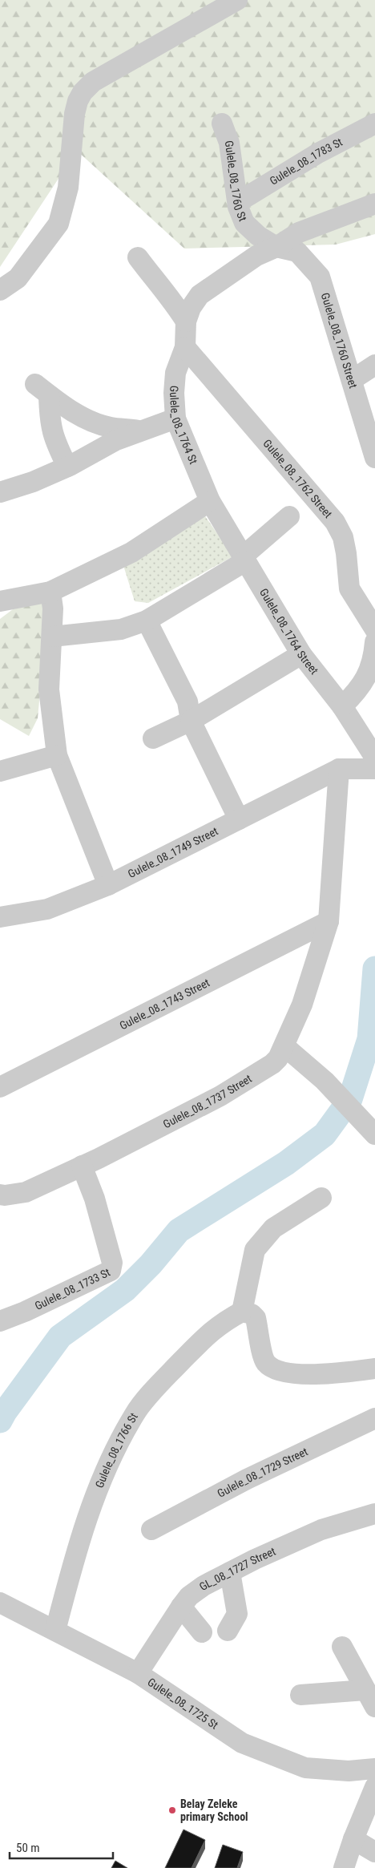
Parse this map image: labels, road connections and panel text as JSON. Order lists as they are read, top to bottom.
{
  "streets": {
    "street": [
      "Gulele_08_1783 St",
      "Gulele_08_1760 St",
      "Gulele_08_1760 Street",
      "Gulele_08_1764 St",
      "Gulele_08_1762 Street",
      "Gulele_08_1764 Street",
      "Gulele_08_1749 Street",
      "Gulele_08_1743 Street",
      "Gulele_08_1737 Street",
      "Gulele_08_1733 St",
      "Gulele_08_1766 St",
      "Gulele_08_1729 Street",
      "GL_08_1727 Street",
      "Gulele_08_1725 St"
    ]
  },
  "crossings": [
    ["Gulele_08_1783 St", "Gulele_08_1760 St"],
    ["Gulele_08_1760 St", "Gulele_08_1760 Street"],
    ["Gulele_08_1764 St", "Gulele_08_1762 Street"],
    ["Gulele_08_1764 St", "Gulele_08_1764 Street"],
    ["Gulele_08_1749 Street", "Gulele_08_1737 Street"],
    ["Gulele_08_1743 Street", "Gulele_08_1737 Street"],
    ["Gulele_08_1737 Street", "Gulele_08_1733 St"],
    ["Gulele_08_1766 St", "Gulele_08_1725 St"],
    ["GL_08_1727 Street", "Gulele_08_1725 St"]
  ],
  "places": ["Belay Zeleke primary School"],
  "scale_bar": "50 m"
}
